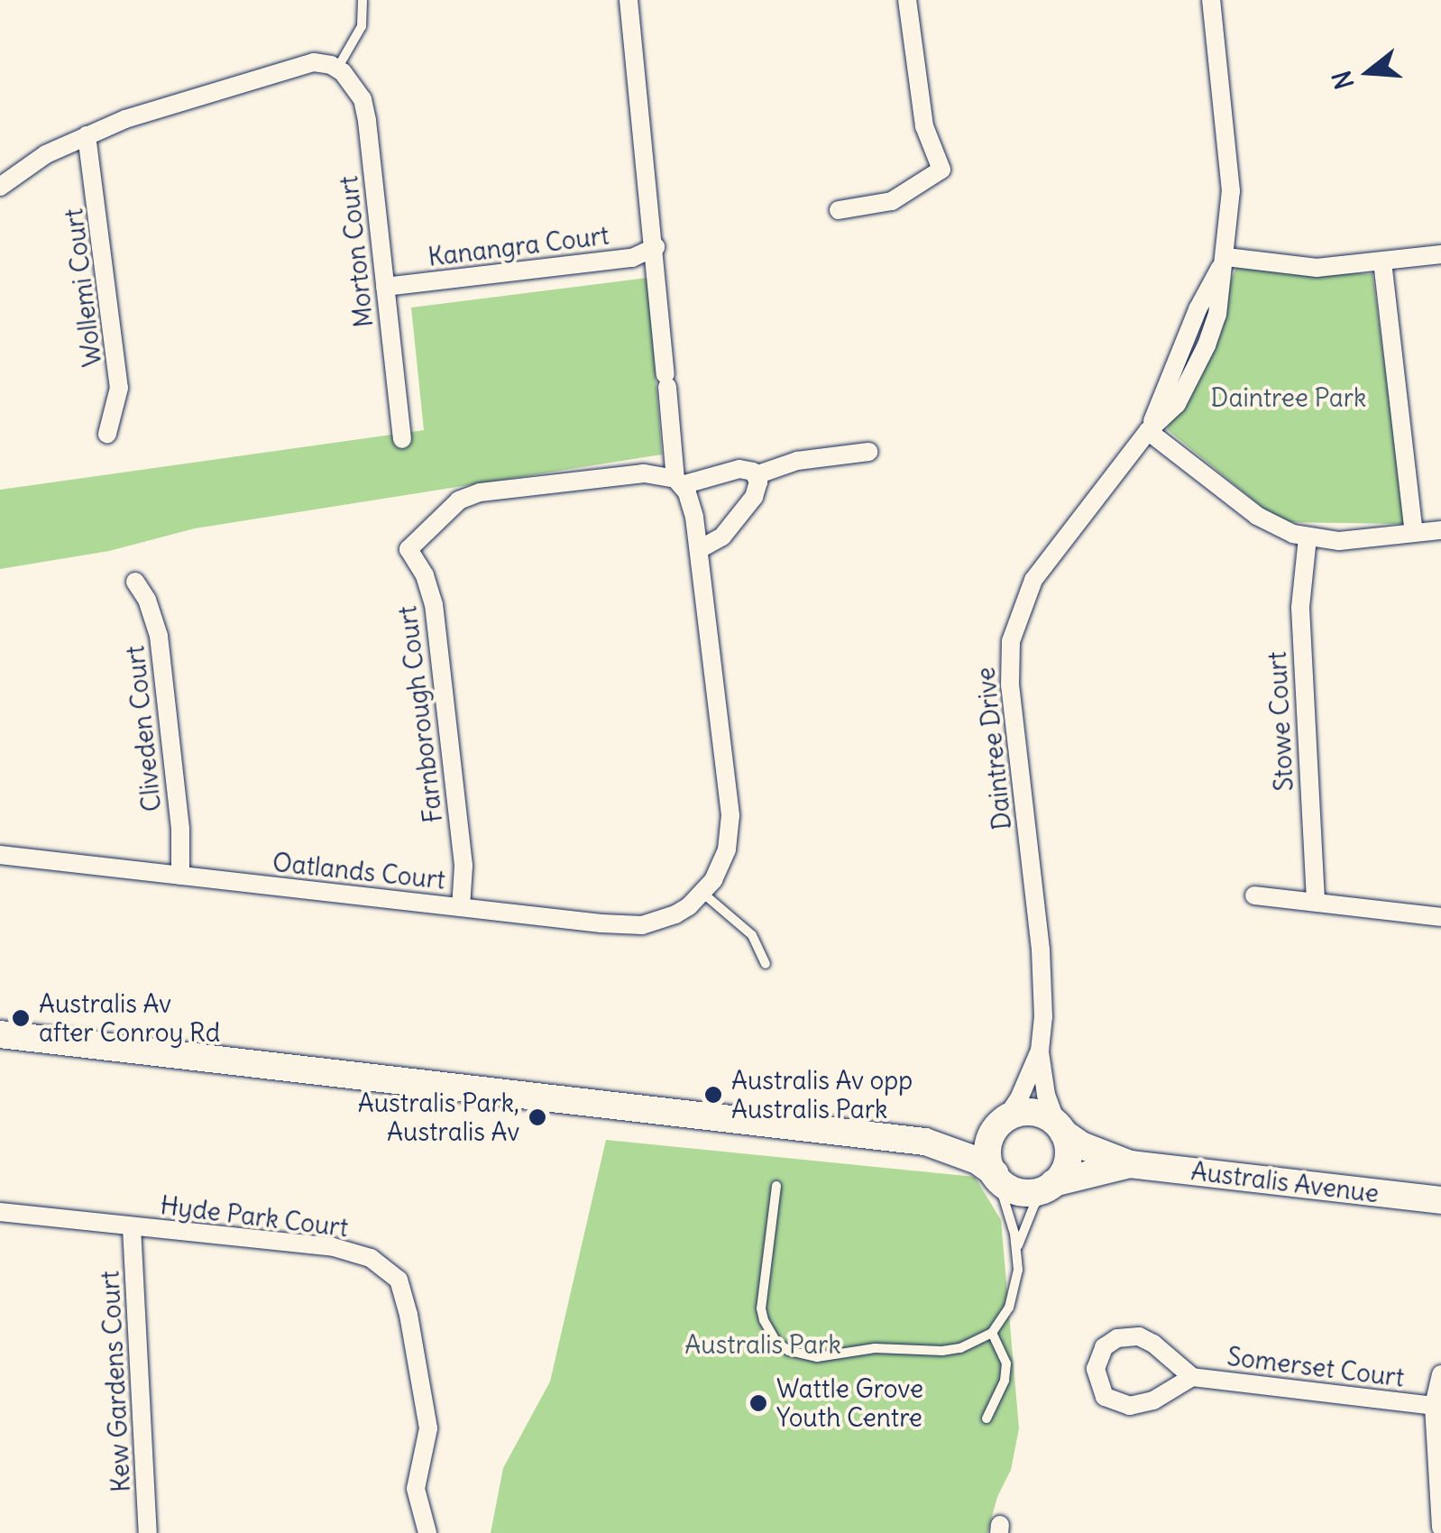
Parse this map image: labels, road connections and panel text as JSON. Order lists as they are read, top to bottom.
{
  "streets": {
    "street": [
      "Kanangra Court",
      "Morton Court",
      "Wollemi Court",
      "Farnborough Court",
      "Stowe Court",
      "Cliveden Court",
      "Daintree Drive",
      "Oatlands Court",
      "Australis Avenue",
      "Hyde Park Court",
      "Somerset Court",
      "Kew Gardens Court"
    ]
  },
  "crossings": [
    ["Kanangra Court", "Morton Court"],
    ["Kanangra Court", "Oatlands Court"],
    ["Farnborough Court", "Oatlands Court"],
    ["Cliveden Court", "Oatlands Court"],
    ["Daintree Drive", "Australis Avenue"],
    ["Hyde Park Court", "Kew Gardens Court"]
  ],
  "parks": ["Daintree Park", "Australis Park"],
  "places": [
    "Australis Av after Conroy Rd",
    "Australis Av opp Australis Park",
    "Australis Park, Australis Av",
    "Wattle Grove Youth Centre"
  ],
  "north": "left"
}
